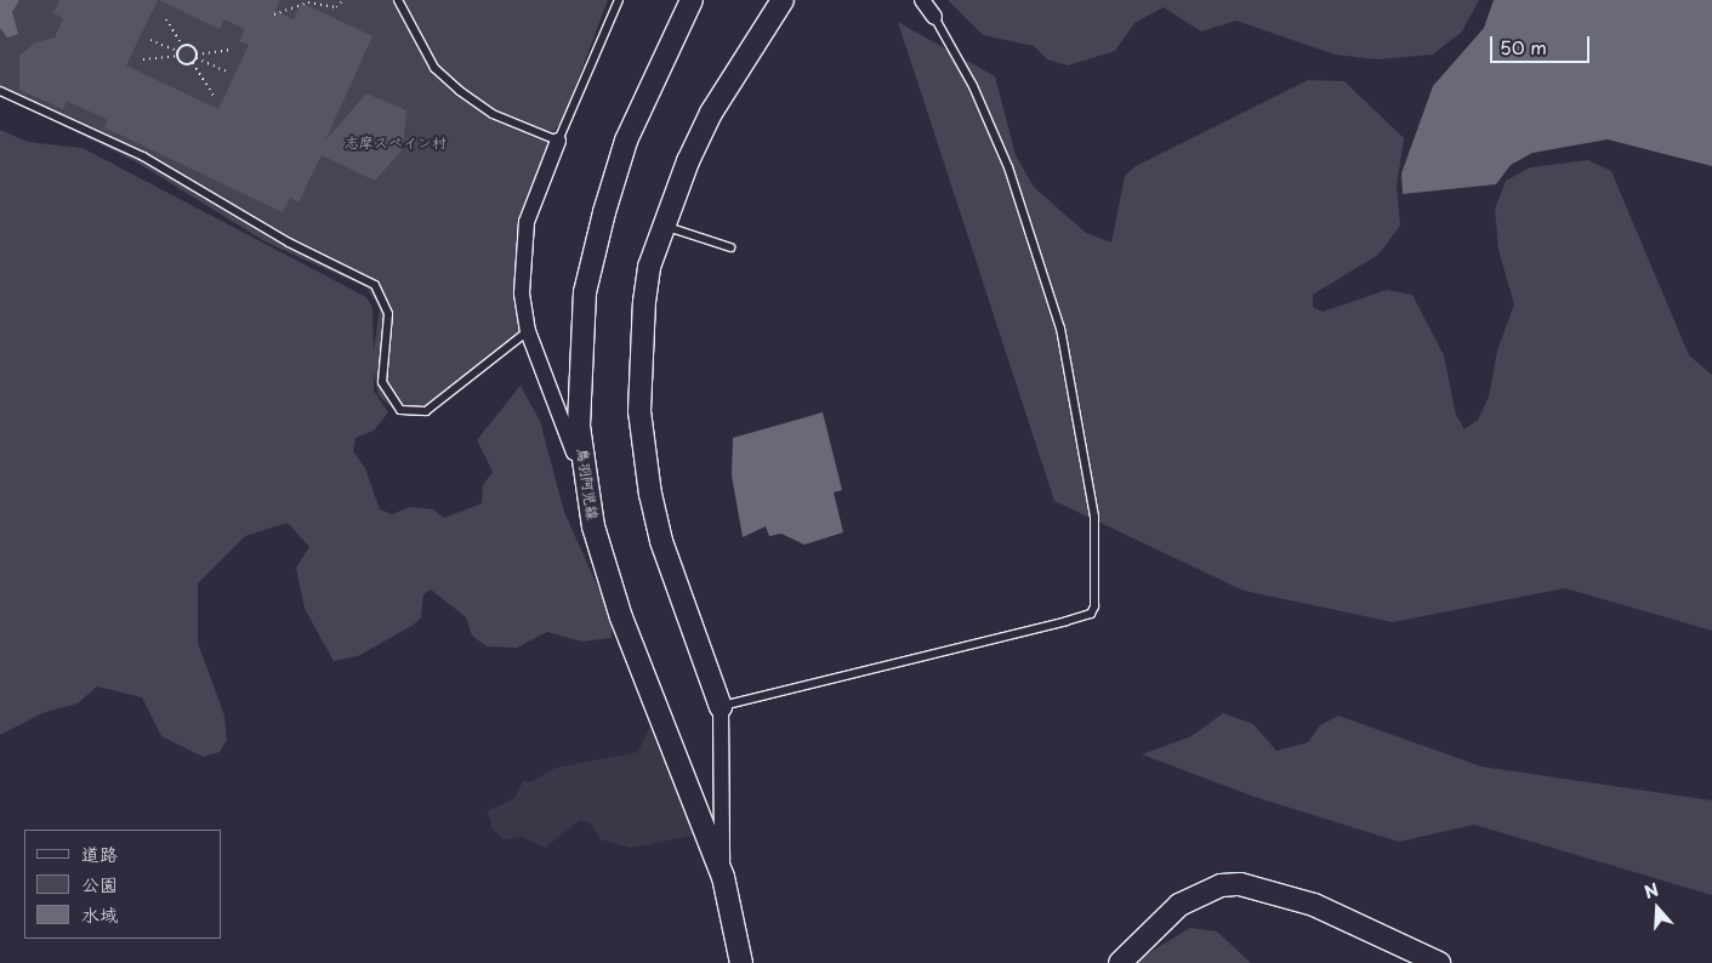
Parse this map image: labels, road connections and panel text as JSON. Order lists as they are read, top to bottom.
{
  "streets": {
    "street": ["鳥羽阿児線"]
  },
  "parks": ["志摩スペイン村"],
  "legend": ["道路", "公園", "水域"],
  "scale_bar": "50 m",
  "north": "top"
}
